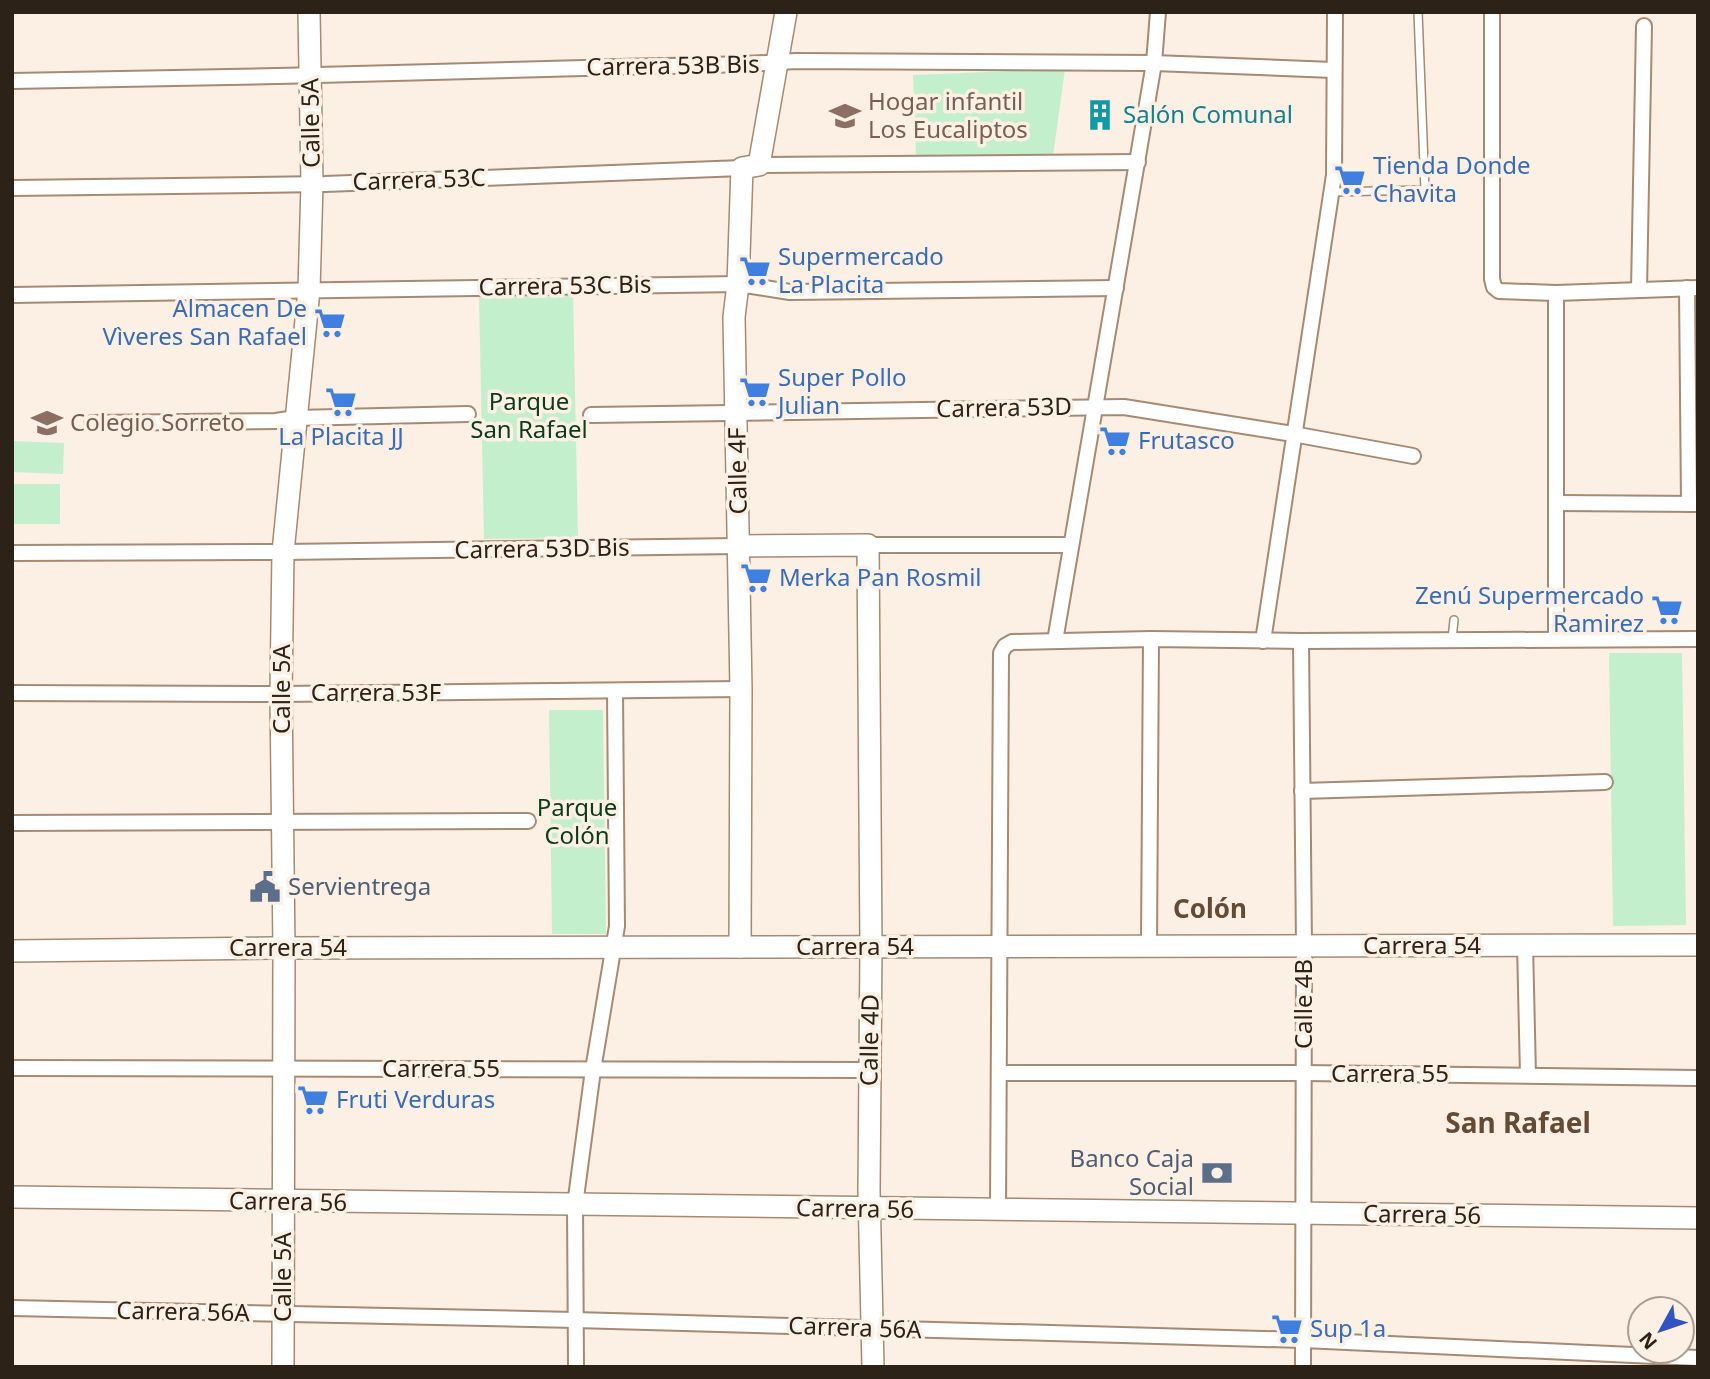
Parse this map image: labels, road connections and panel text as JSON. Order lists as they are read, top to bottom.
{
  "streets": {
    "street": [
      "Carrera 53B Bis",
      "Calle 5A",
      "Carrera 53C",
      "Carrera 53C Bis",
      "Carrera 53D",
      "Calle 4F",
      "Carrera 53D Bis",
      "Carrera 53F",
      "Carrera 54",
      "Calle 4B",
      "Calle 4D",
      "Carrera 55",
      "Carrera 56",
      "Carrera 56A"
    ]
  },
  "crossings": [
    ["Carrera 53B Bis", "Calle 5A"],
    ["Carrera 53B Bis", "Calle 4F"],
    ["Calle 5A", "Carrera 53C"],
    ["Calle 5A", "Carrera 53C Bis"],
    ["Calle 5A", "Carrera 53D Bis"],
    ["Calle 5A", "Carrera 53F"],
    ["Calle 5A", "Carrera 54"],
    ["Calle 5A", "Carrera 55"],
    ["Calle 5A", "Carrera 56"],
    ["Calle 5A", "Carrera 56A"],
    ["Carrera 53C", "Calle 4F"],
    ["Carrera 53C Bis", "Calle 4F"],
    ["Carrera 53D", "Calle 4F"],
    ["Calle 4F", "Carrera 53D Bis"],
    ["Calle 4F", "Carrera 53F"],
    ["Calle 4F", "Carrera 54"],
    ["Carrera 53D Bis", "Calle 4D"],
    ["Carrera 54", "Calle 4B"],
    ["Carrera 54", "Calle 4D"],
    ["Calle 4B", "Carrera 55"],
    ["Calle 4B", "Carrera 56"],
    ["Calle 4B", "Carrera 56A"],
    ["Calle 4D", "Carrera 55"],
    ["Calle 4D", "Carrera 56"],
    ["Calle 4D", "Carrera 56A"]
  ],
  "districts": ["Colón", "San Rafael"],
  "parks": ["Parque San Rafael", "Parque Colón"],
  "places": {
    "building": ["Salón Comunal"],
    "school or university": ["Hogar infantil Los Eucaliptos", "Colegio Sorreto"],
    "supermarket": [
      "Tienda Donde Chavita",
      "Supermercado La Placita",
      "Almacen De Vìveres San Rafael",
      "Super Pollo Julian",
      "La Placita JJ",
      "Frutasco",
      "Merka Pan Rosmil",
      "Zenú Supermercado Ramirez",
      "Fruti Verduras",
      "Sup 1a"
    ],
    "public building": ["Servientrega"],
    "bank": ["Banco Caja Social"]
  },
  "north": "bottom left"
}
